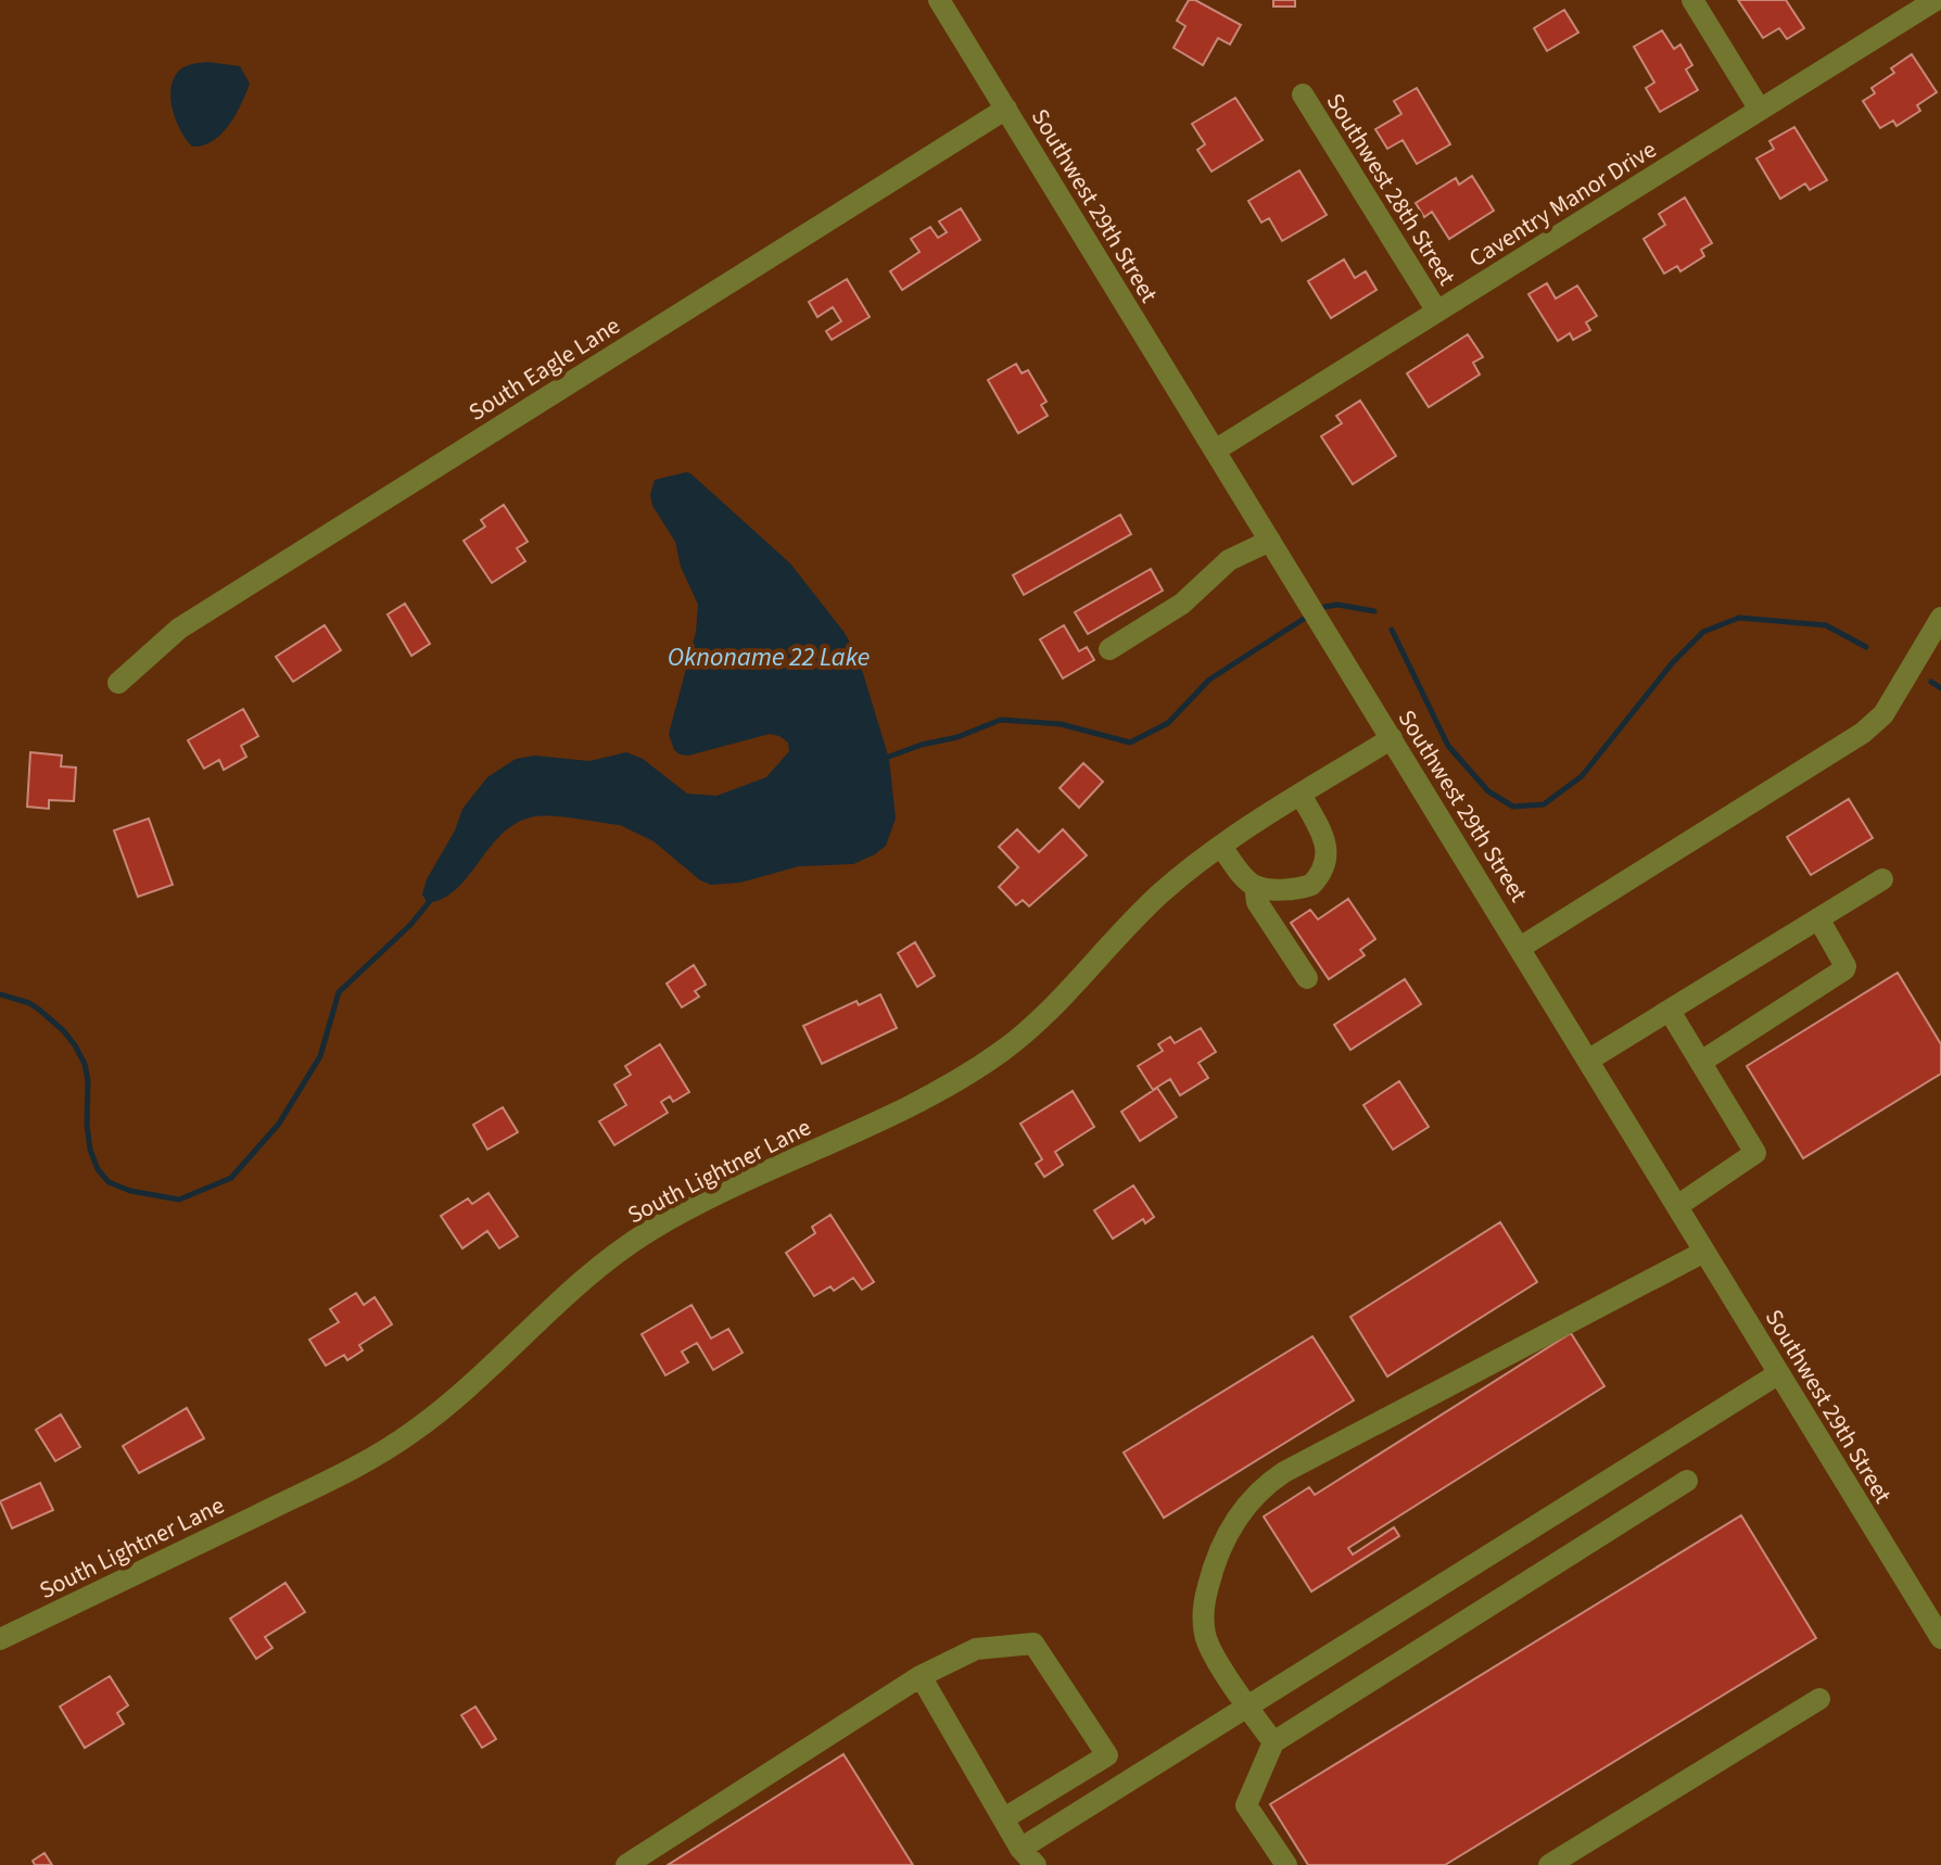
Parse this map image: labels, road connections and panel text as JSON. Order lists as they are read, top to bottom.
{
  "streets": {
    "street": [
      "Southwest 28th Street",
      "Caventry Manor Drive",
      "Southwest 29th Street",
      "South Eagle Lane",
      "South Lightner Lane"
    ]
  },
  "crossings": [
    ["Southwest 28th Street", "Caventry Manor Drive"],
    ["Caventry Manor Drive", "Southwest 29th Street"],
    ["Southwest 29th Street", "South Eagle Lane"],
    ["Southwest 29th Street", "South Lightner Lane"]
  ],
  "water": ["Oknoname 22 Lake"]
}
